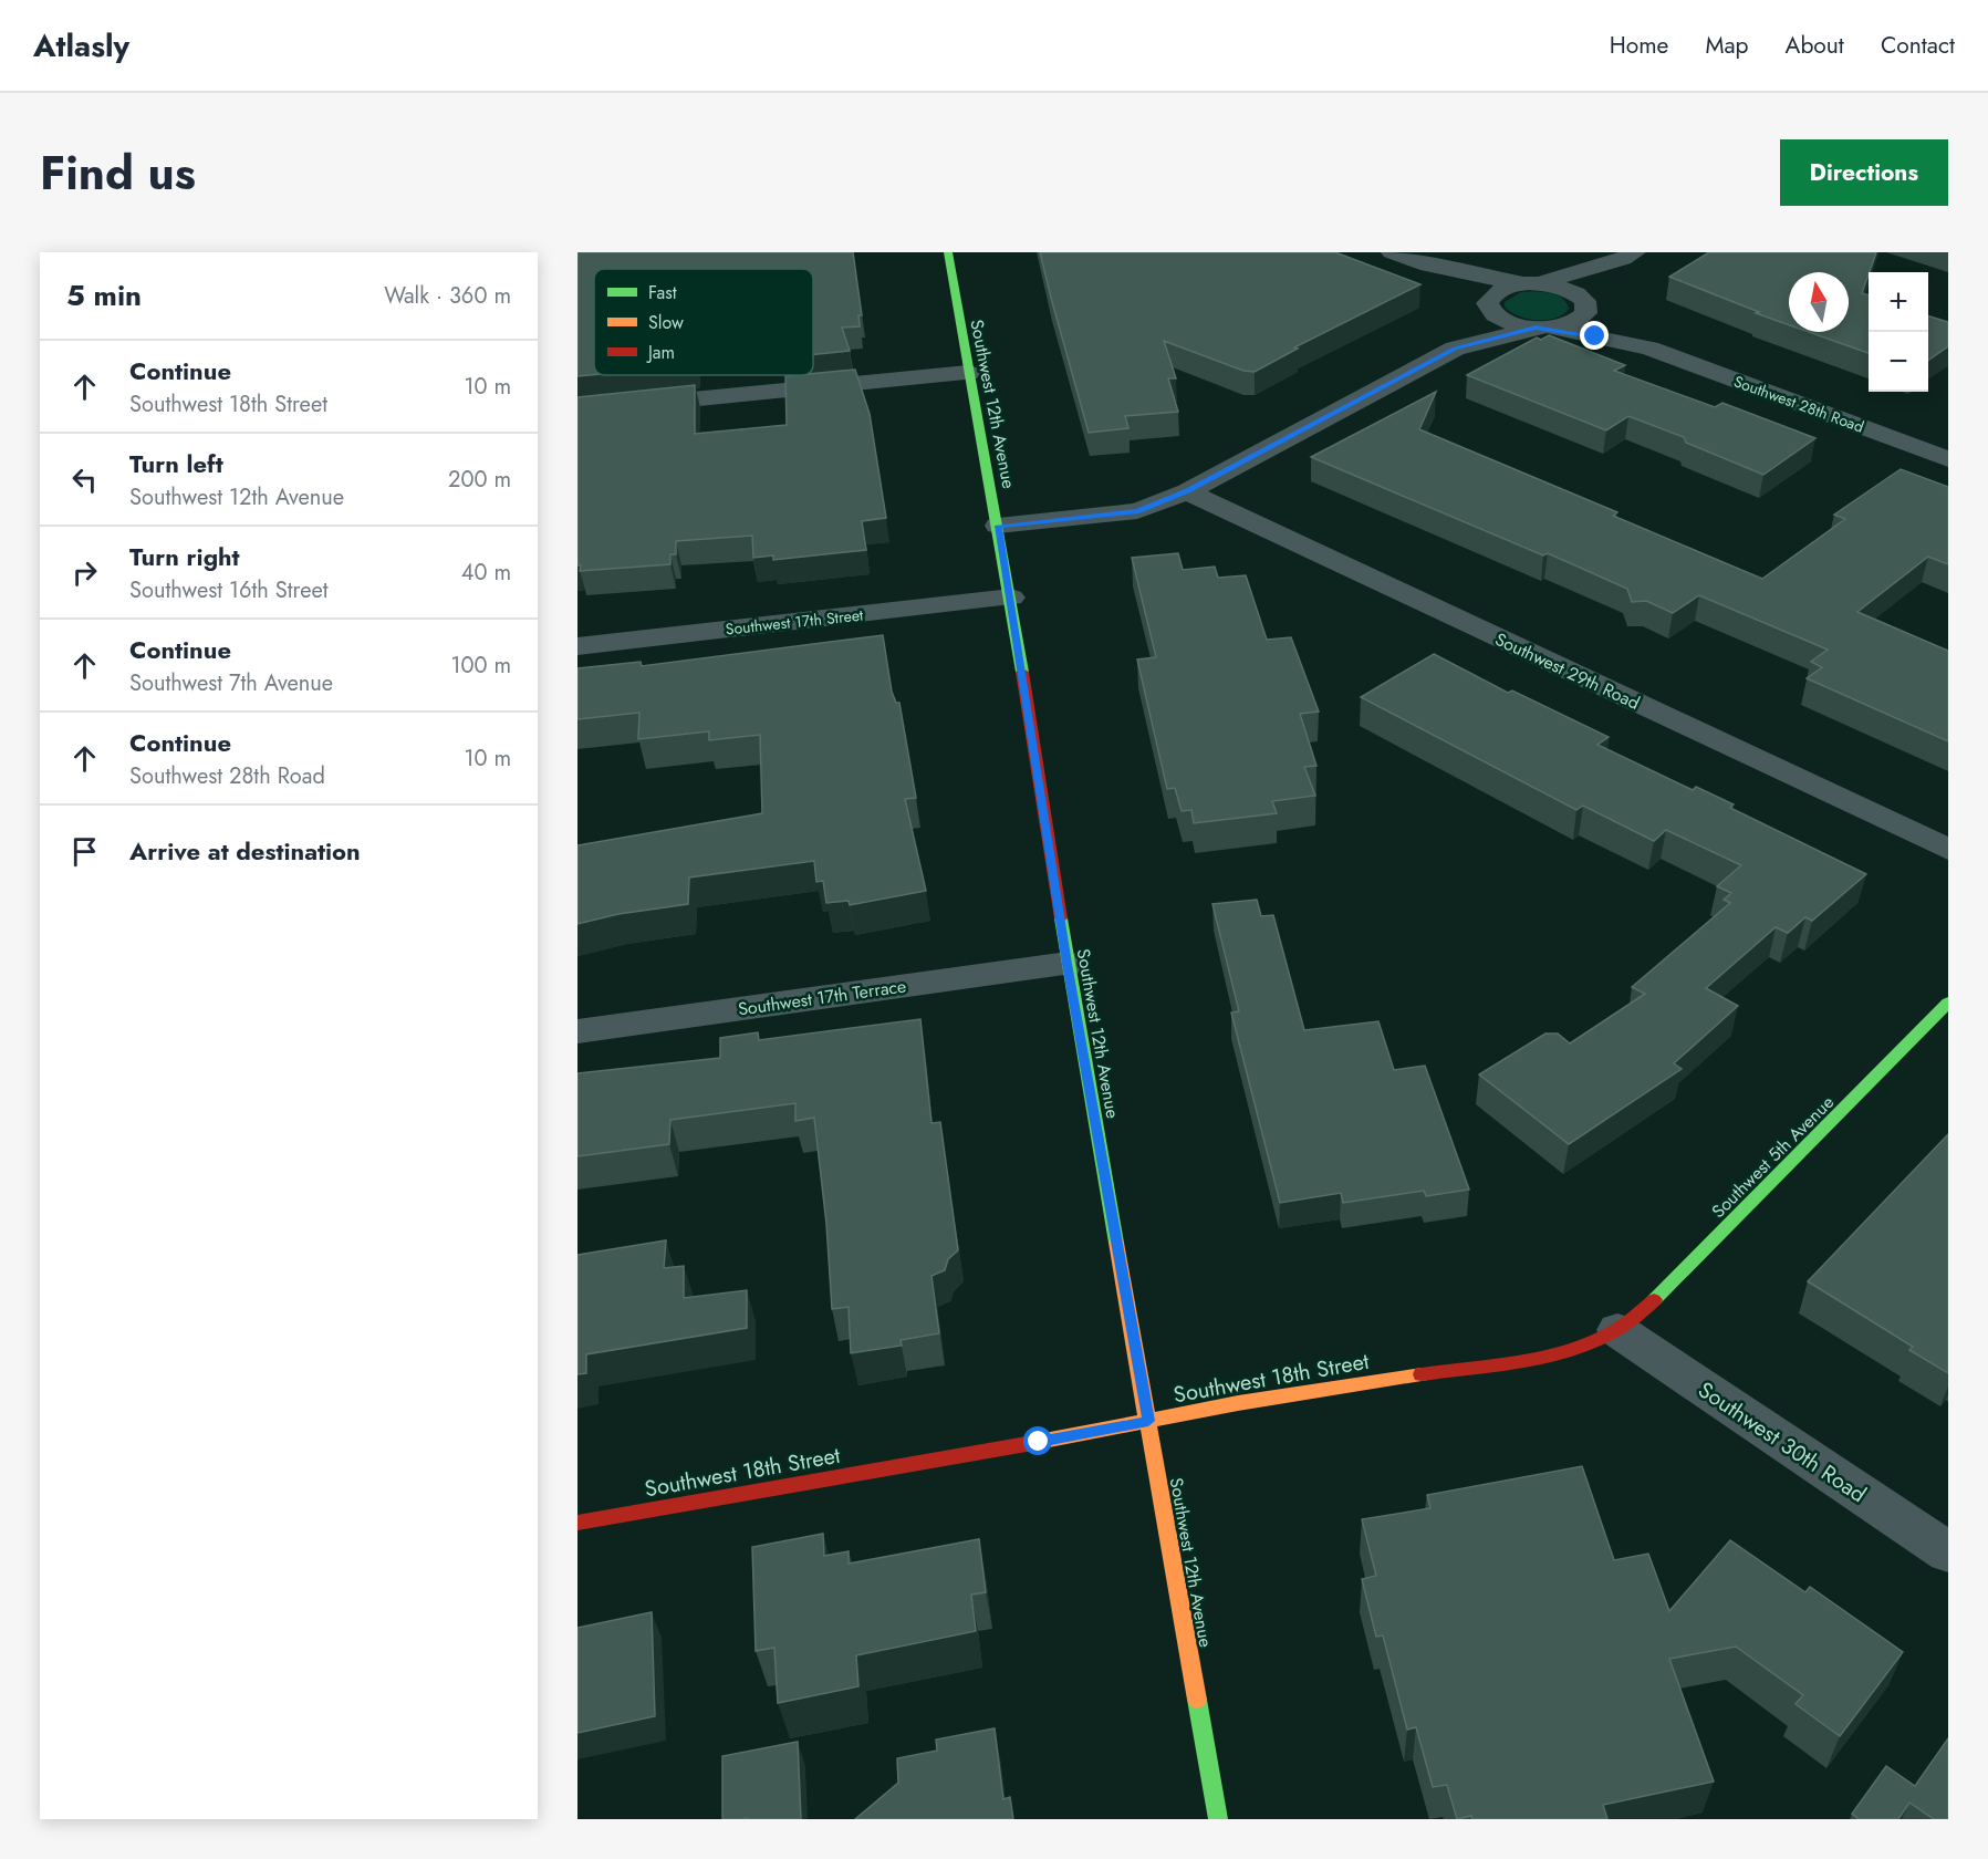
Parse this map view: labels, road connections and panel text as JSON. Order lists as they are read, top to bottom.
{
  "streets": {
    "main road": ["Southwest 12th Avenue", "Southwest 5th Avenue", "Southwest 18th Street"],
    "street": [
      "Southwest 28th Road",
      "Southwest 17th Street",
      "Southwest 29th Road",
      "Southwest 17th Terrace",
      "Southwest 30th Road"
    ]
  },
  "crossings": [
    ["Southwest 12th Avenue", "Southwest 17th Street"],
    ["Southwest 12th Avenue", "Southwest 17th Terrace"],
    ["Southwest 12th Avenue", "Southwest 18th Street"],
    ["Southwest 5th Avenue", "Southwest 18th Street"],
    ["Southwest 5th Avenue", "Southwest 30th Road"],
    ["Southwest 18th Street", "Southwest 30th Road"]
  ],
  "legend": ["Fast", "Slow", "Jam"],
  "north": "top",
  "page": {
    "header": "Atlasly",
    "nav": [
      "Home",
      "Map",
      "About",
      "Contact"
    ],
    "title": "Find us",
    "buttons": "Directions",
    "heading": ["5 min", "Walk · 360 m"],
    "map_buttons": ["+", "−"],
    "list": [
      ["Continue", "Southwest 18th Street", "10 m"],
      ["Turn left", "Southwest 12th Avenue", "200 m"],
      ["Turn right", "Southwest 16th Street", "40 m"],
      ["Continue", "Southwest 7th Avenue", "100 m"],
      ["Continue", "Southwest 28th Road", "10 m"],
      "Arrive at destination"
    ]
  }
}
